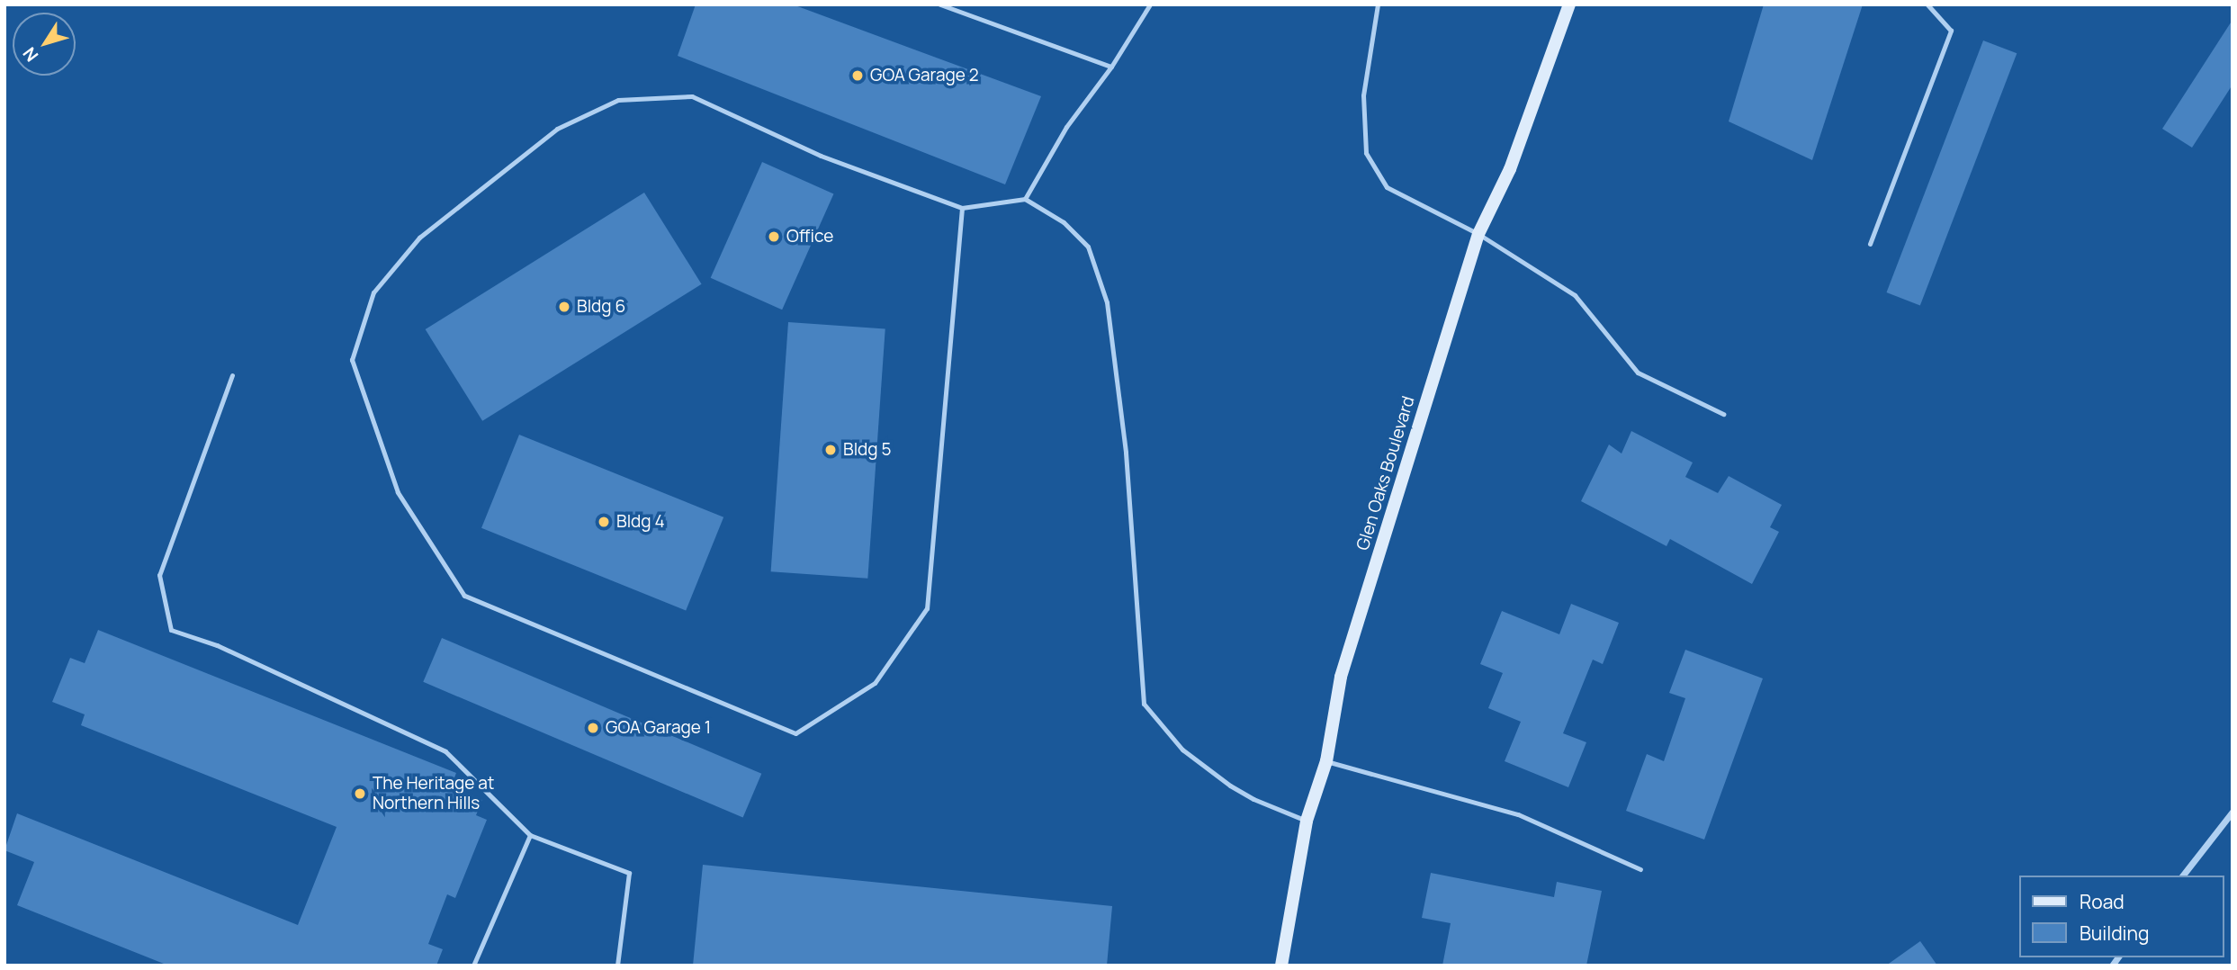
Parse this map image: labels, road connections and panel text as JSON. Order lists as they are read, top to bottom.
{
  "streets": {
    "main road": ["Glen Oaks Boulevard"]
  },
  "places": [
    "GOA Garage 2",
    "Office",
    "Bldg 6",
    "Bldg 5",
    "Bldg 4",
    "GOA Garage 1",
    "The Heritage at Northern Hills"
  ],
  "legend": ["Road", "Building"],
  "north": "bottom left"
}
